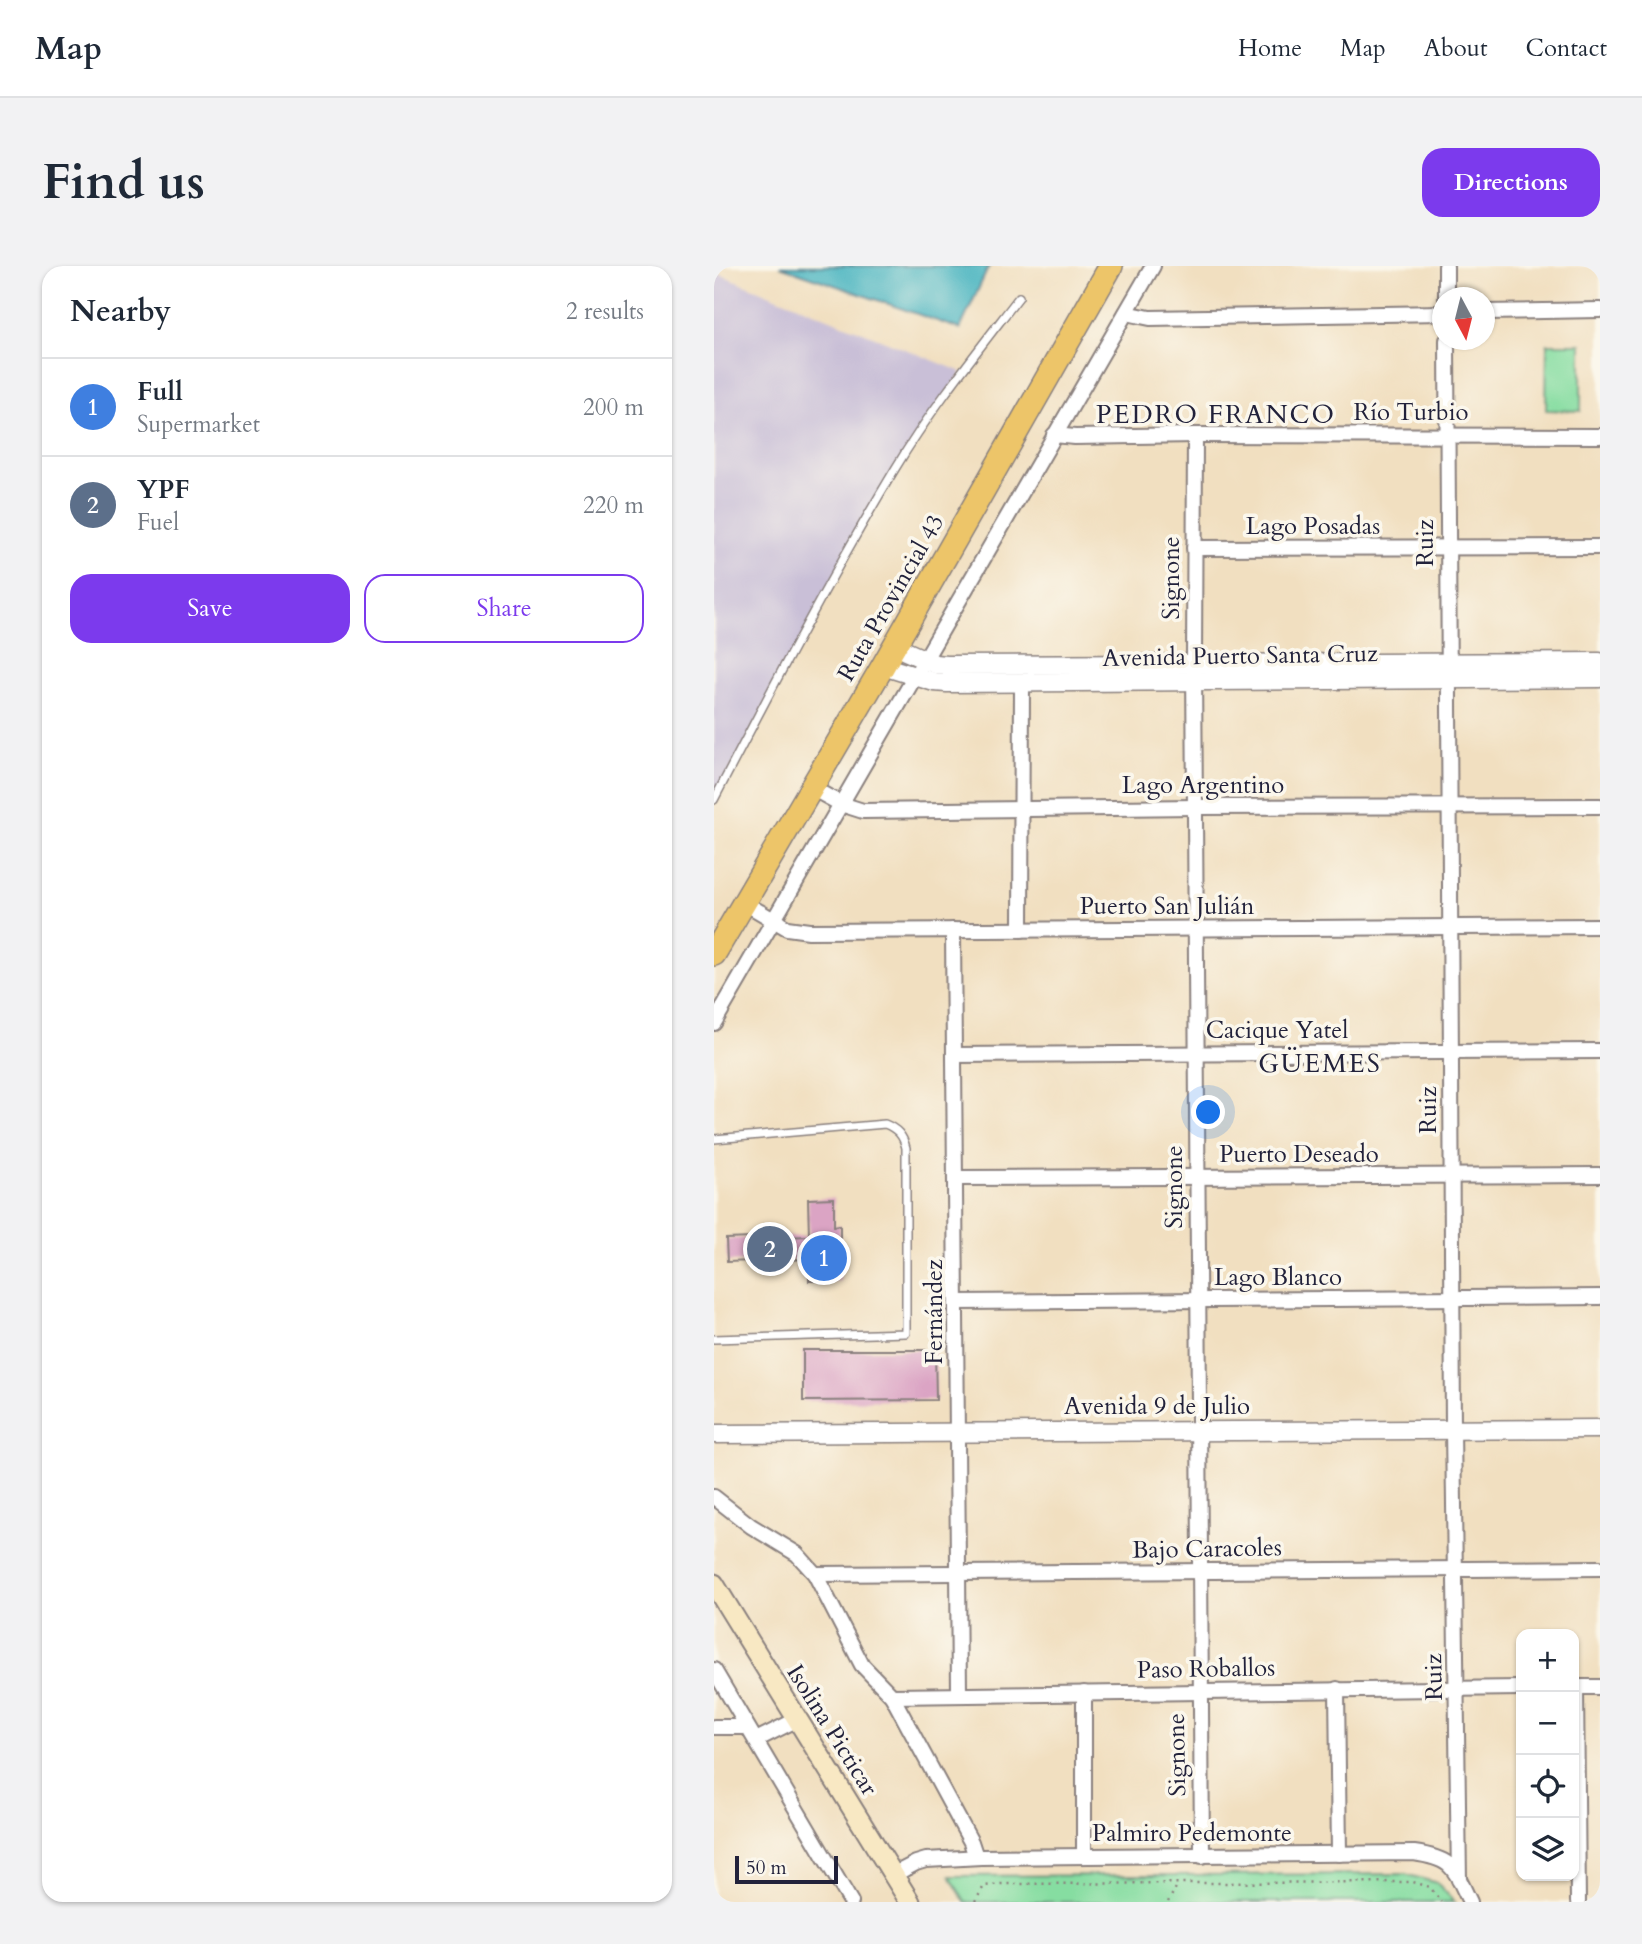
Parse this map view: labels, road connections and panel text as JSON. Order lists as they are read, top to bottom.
{
  "streets": {
    "main road": ["Ruta Provincial 43", "Isolina Picticar"],
    "street": [
      "Río Turbio",
      "Lago Posadas",
      "Ruiz",
      "Signone",
      "Avenida Puerto Santa Cruz",
      "Lago Argentino",
      "Puerto San Julián",
      "Cacique Yatel",
      "Puerto Deseado",
      "Lago Blanco",
      "Fernández",
      "Avenida 9 de Julio",
      "Bajo Caracoles",
      "Paso Roballos",
      "Palmiro Pedemonte"
    ]
  },
  "crossings": [
    ["Río Turbio", "Ruiz"],
    ["Río Turbio", "Signone"],
    ["Lago Posadas", "Ruiz"],
    ["Lago Posadas", "Signone"],
    ["Ruiz", "Avenida Puerto Santa Cruz"],
    ["Ruiz", "Lago Argentino"],
    ["Ruiz", "Puerto San Julián"],
    ["Ruiz", "Cacique Yatel"],
    ["Ruiz", "Puerto Deseado"],
    ["Ruiz", "Lago Blanco"],
    ["Ruiz", "Avenida 9 de Julio"],
    ["Ruiz", "Bajo Caracoles"],
    ["Ruiz", "Paso Roballos"],
    ["Ruiz", "Palmiro Pedemonte"],
    ["Signone", "Avenida Puerto Santa Cruz"],
    ["Signone", "Lago Argentino"],
    ["Signone", "Puerto San Julián"],
    ["Signone", "Cacique Yatel"],
    ["Signone", "Puerto Deseado"],
    ["Signone", "Lago Blanco"],
    ["Signone", "Avenida 9 de Julio"],
    ["Signone", "Bajo Caracoles"],
    ["Signone", "Paso Roballos"],
    ["Signone", "Palmiro Pedemonte"],
    ["Ruta Provincial 43", "Avenida Puerto Santa Cruz"],
    ["Ruta Provincial 43", "Lago Argentino"],
    ["Ruta Provincial 43", "Puerto San Julián"],
    ["Puerto San Julián", "Fernández"],
    ["Cacique Yatel", "Fernández"],
    ["Puerto Deseado", "Fernández"],
    ["Lago Blanco", "Fernández"],
    ["Fernández", "Avenida 9 de Julio"],
    ["Fernández", "Bajo Caracoles"],
    ["Fernández", "Paso Roballos"],
    ["Isolina Picticar", "Palmiro Pedemonte"]
  ],
  "districts": ["PEDRO FRANCO", "GÜEMES"],
  "scale_bar": "50 m",
  "north": "bottom",
  "page": {
    "header": "Map",
    "nav": [
      "Home",
      "Map",
      "About",
      "Contact"
    ],
    "buttons": [
      "Directions",
      ["Save", "Share"]
    ],
    "title": "Find us",
    "heading": ["Nearby", "2 results"],
    "list": [
      {
        "mark": "1",
        "name": "Full",
        "note": "Supermarket",
        "value": "200 m"
      },
      {
        "mark": "2",
        "name": "YPF",
        "note": "Fuel",
        "value": "220 m"
      }
    ],
    "pins": ["2", "1"],
    "map_buttons": ["+", "−"],
    "scale": "50 m"
  }
}
